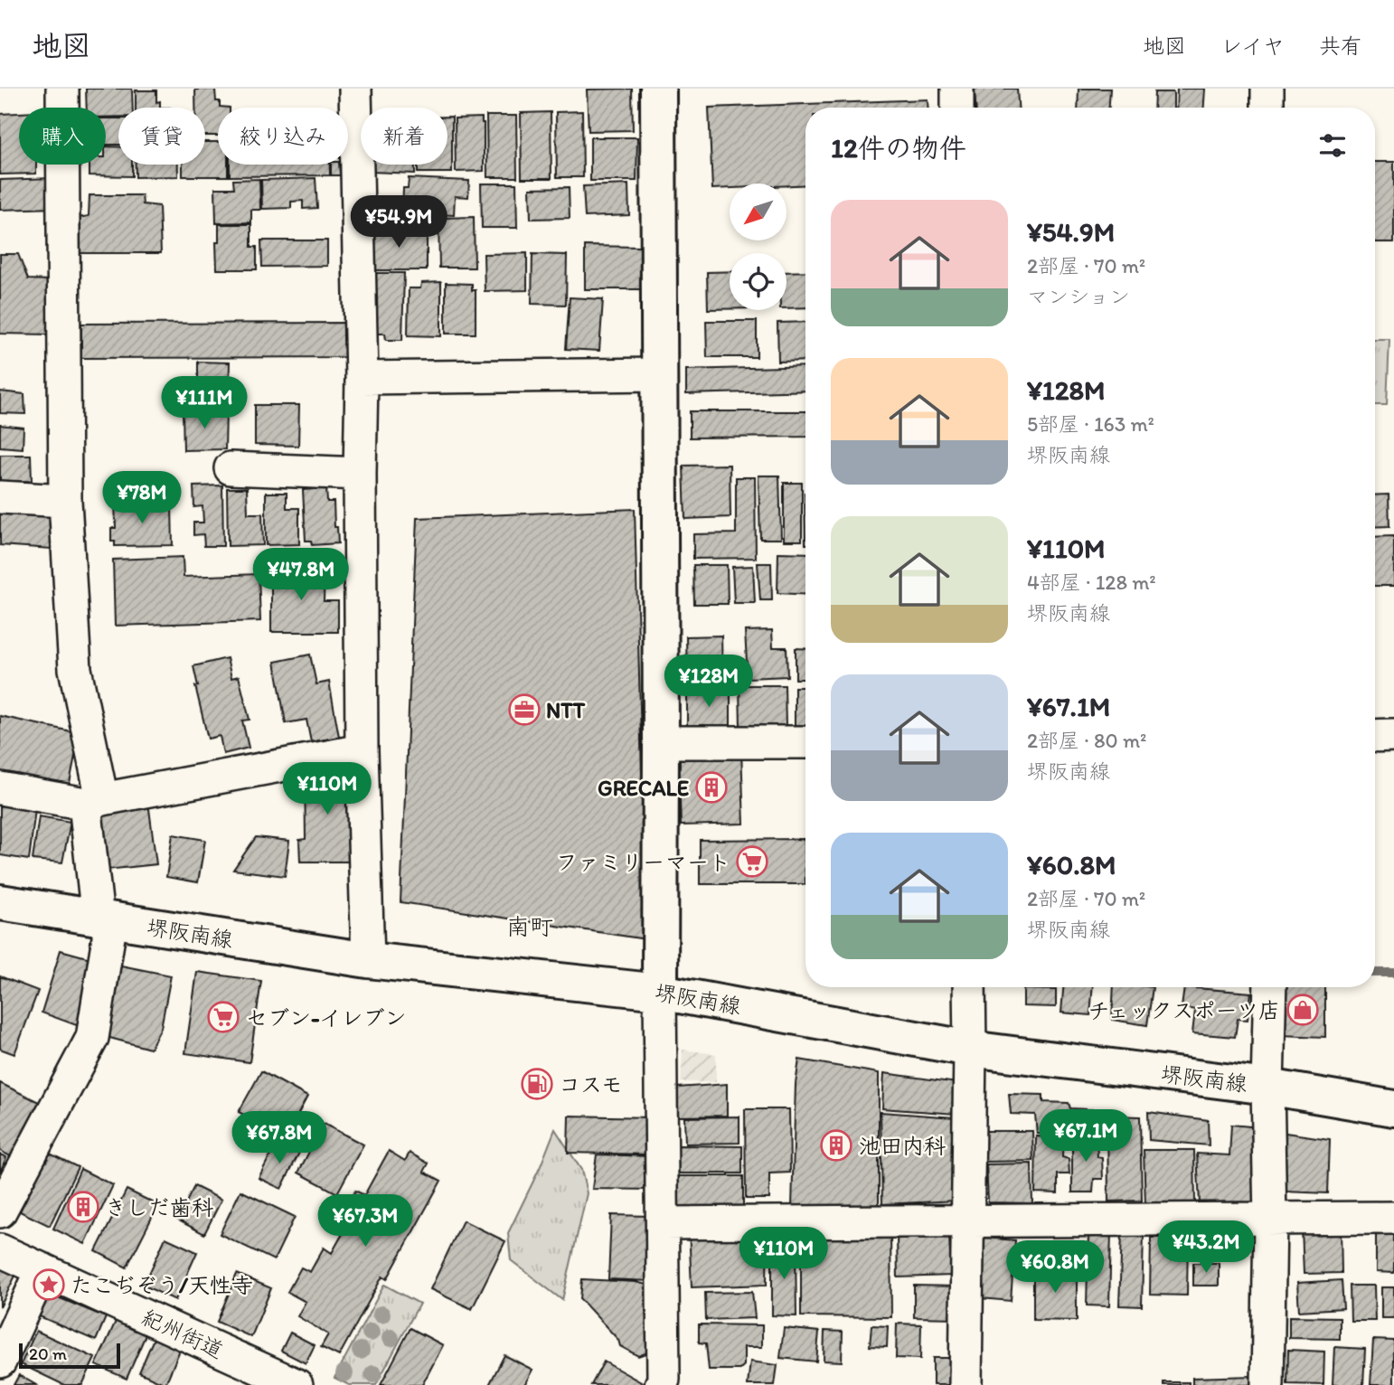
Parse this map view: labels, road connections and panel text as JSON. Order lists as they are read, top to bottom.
{
  "streets": {
    "main road": ["堺阪南線"],
    "street": ["紀州街道"]
  },
  "districts": ["南町"],
  "places": {
    "office": ["NTT"],
    "building": ["GRECALE", "池田内科", "きしだ歯科"],
    "supermarket": ["ファミリーマート", "セブン-イレブン"],
    "shop": ["チェックスポーツ店"],
    "fuel station": ["コスモ"],
    "place": ["たこぢぞう/天性寺"]
  },
  "scale_bar": "20 m",
  "north": "bottom left",
  "page": {
    "header": "地図",
    "nav": ["地図", "レイヤ", "共有"],
    "chip": [
      "購入",
      "賃貸",
      "絞り込み",
      "新着"
    ],
    "heading": "12件の物件",
    "list": [
      {
        "name": "¥54.9M",
        "note": "2部屋 · 70 m² · マンション"
      },
      {
        "name": "¥128M",
        "note": "5部屋 · 163 m² · 堺阪南線"
      },
      {
        "name": "¥110M",
        "note": "4部屋 · 128 m² · 堺阪南線"
      },
      {
        "name": "¥67.1M",
        "note": "2部屋 · 80 m² · 堺阪南線"
      },
      {
        "name": "¥60.8M",
        "note": "2部屋 · 70 m² · 堺阪南線"
      }
    ],
    "price": [
      "¥54.9M",
      "¥111M",
      "¥78M",
      "¥47.8M",
      "¥128M",
      "¥110M",
      "¥67.1M",
      "¥67.8M",
      "¥67.3M",
      "¥43.2M",
      "¥110M",
      "¥60.8M"
    ],
    "scale": "20 m"
  }
}
